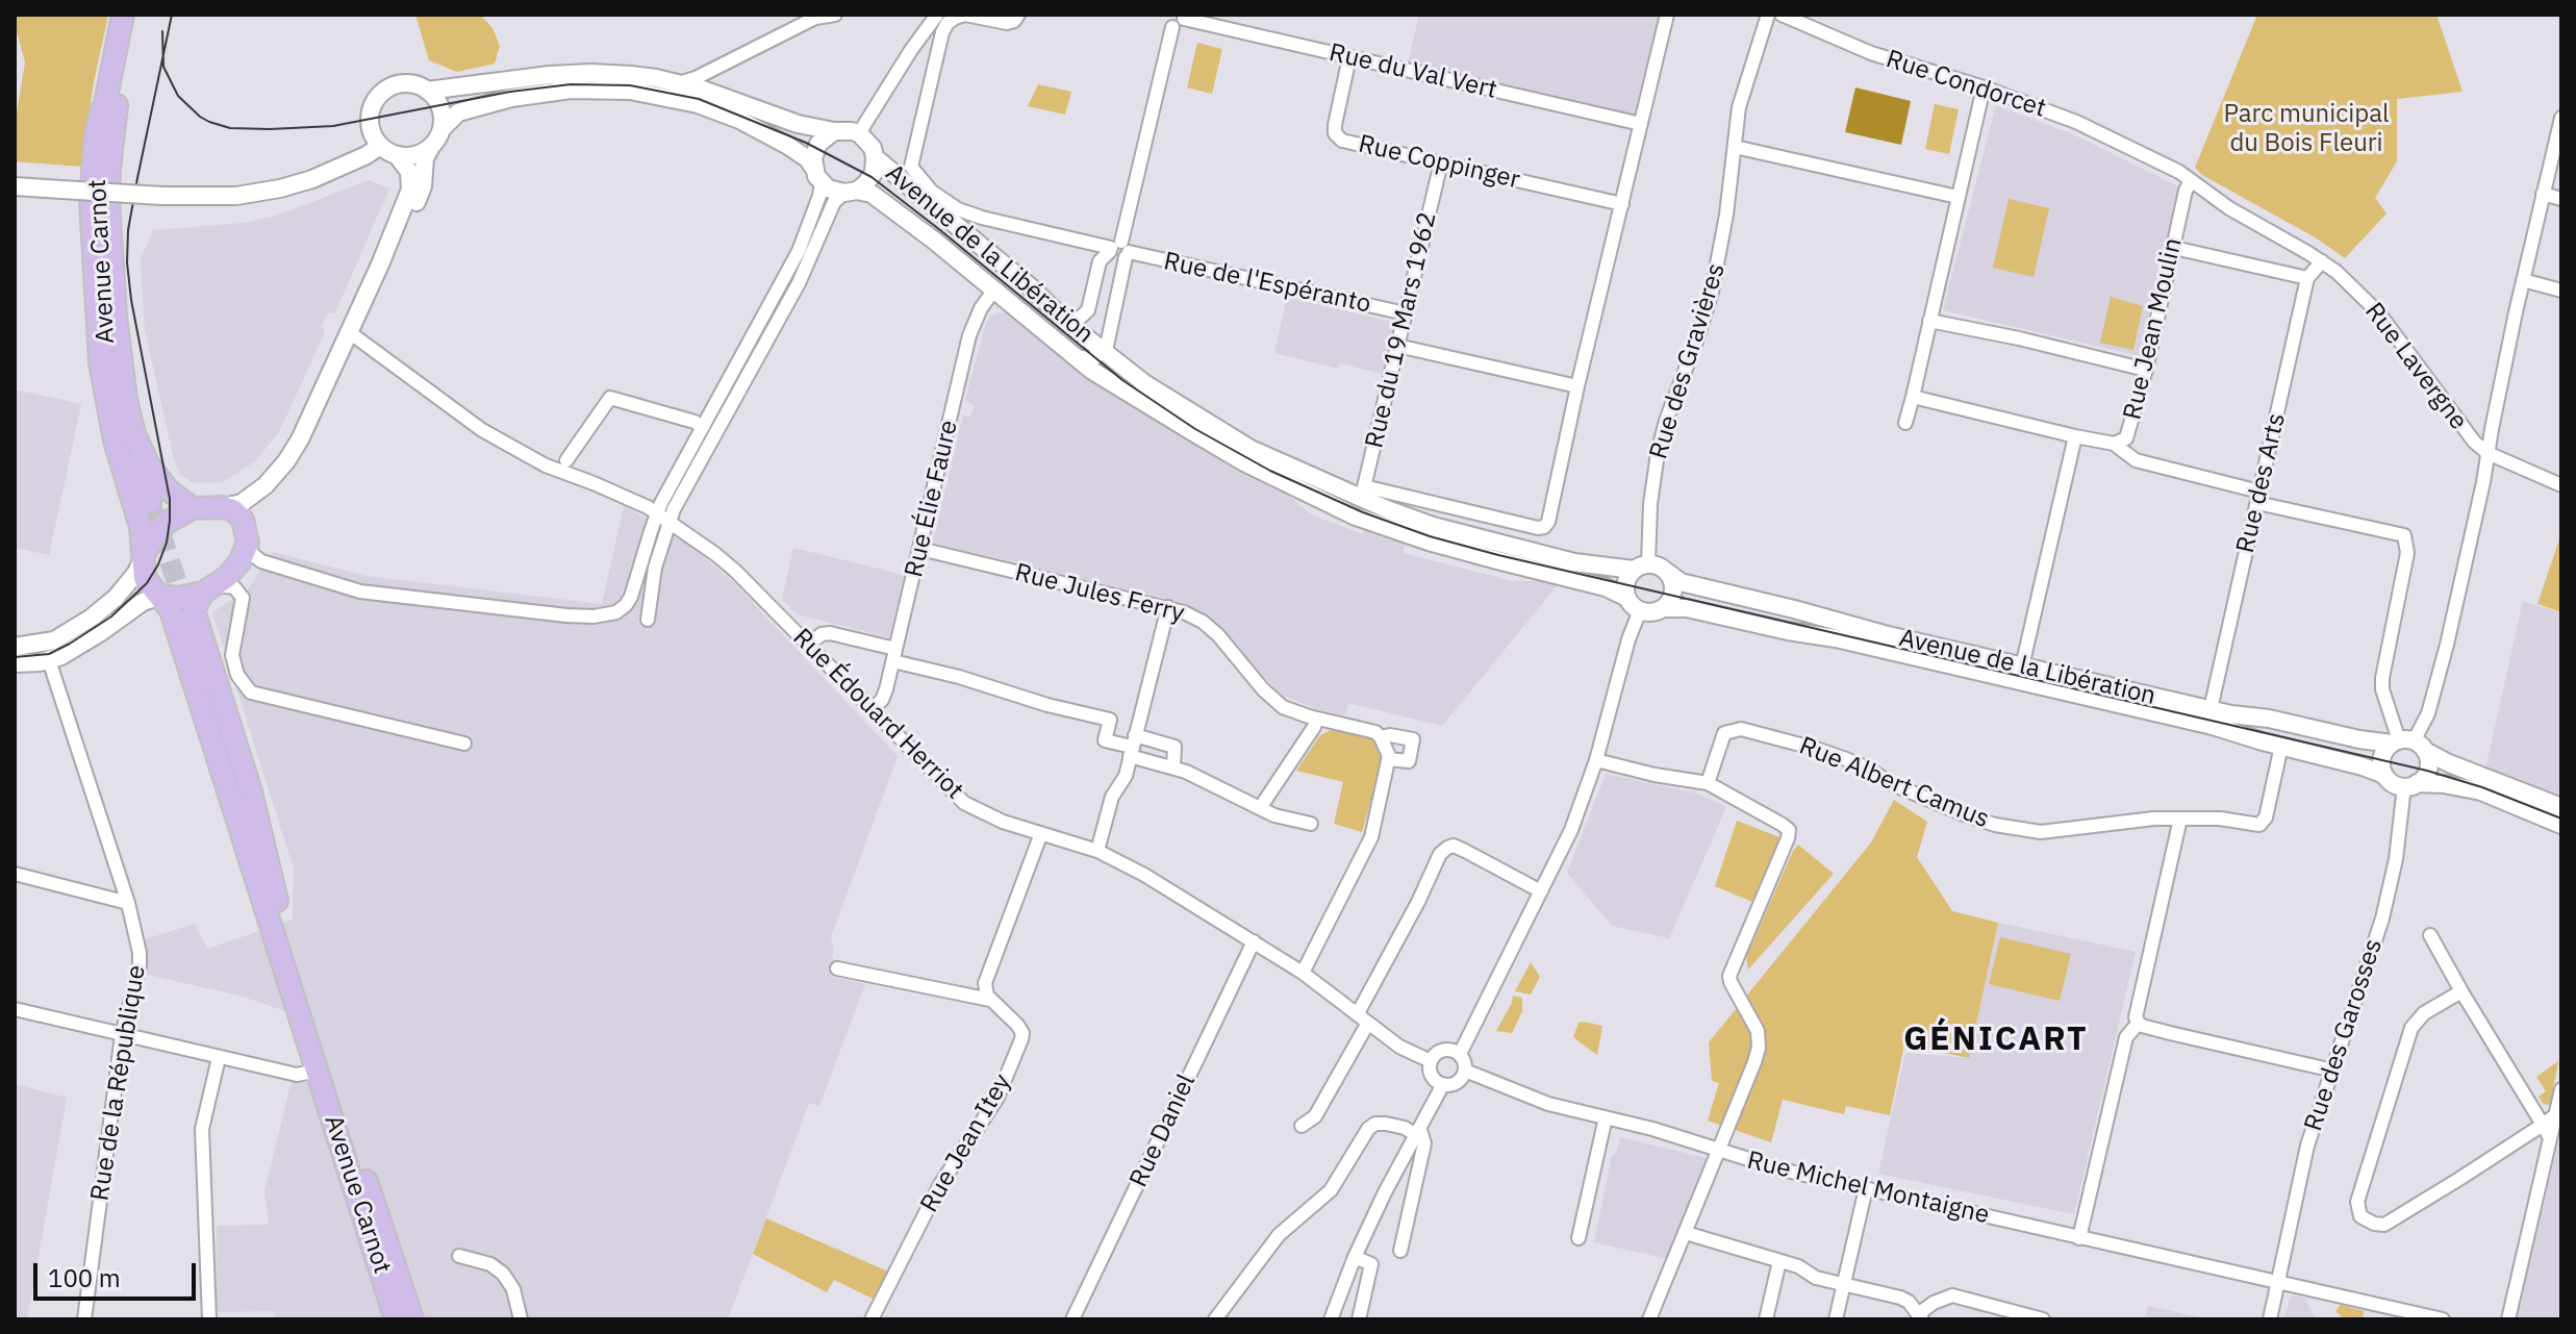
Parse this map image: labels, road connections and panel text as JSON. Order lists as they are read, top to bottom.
{
  "streets": {
    "main road": ["Avenue Carnot"],
    "street": [
      "Rue du Val Vert",
      "Rue Condorcet",
      "Rue Coppinger",
      "Avenue de la Libération",
      "Rue de l'Espéranto",
      "Rue Jean Moulin",
      "Rue du 19 Mars 1962",
      "Rue des Gravières",
      "Rue Lavergne",
      "Rue des Arts",
      "Rue Élie Faure",
      "Rue Jules Ferry",
      "Rue Édouard Herriot",
      "Rue Albert Camus",
      "Rue des Garosses",
      "Rue de la République",
      "Rue Daniel",
      "Rue Jean Itey",
      "Rue Michel Montaigne"
    ]
  },
  "crossings": [
    ["Rue du Val Vert", "Rue Coppinger"],
    ["Rue Condorcet", "Rue Lavergne"],
    ["Rue Coppinger", "Rue du 19 Mars 1962"],
    ["Avenue de la Libération", "Rue du 19 Mars 1962"],
    ["Avenue de la Libération", "Rue des Gravières"],
    ["Avenue de la Libération", "Rue des Arts"],
    ["Avenue de la Libération", "Rue Élie Faure"],
    ["Avenue de la Libération", "Rue des Garosses"],
    ["Rue de l'Espéranto", "Rue du 19 Mars 1962"],
    ["Rue Jean Moulin", "Rue Lavergne"],
    ["Rue Lavergne", "Rue des Arts"],
    ["Rue Élie Faure", "Rue Jules Ferry"],
    ["Rue Élie Faure", "Rue Édouard Herriot"],
    ["Rue Édouard Herriot", "Rue Daniel"],
    ["Rue Édouard Herriot", "Rue Michel Montaigne"],
    ["Rue des Garosses", "Rue Michel Montaigne"]
  ],
  "districts": ["GÉNICART"],
  "parks": ["Parc municipal du Bois Fleuri"],
  "scale_bar": "100 m"
}
